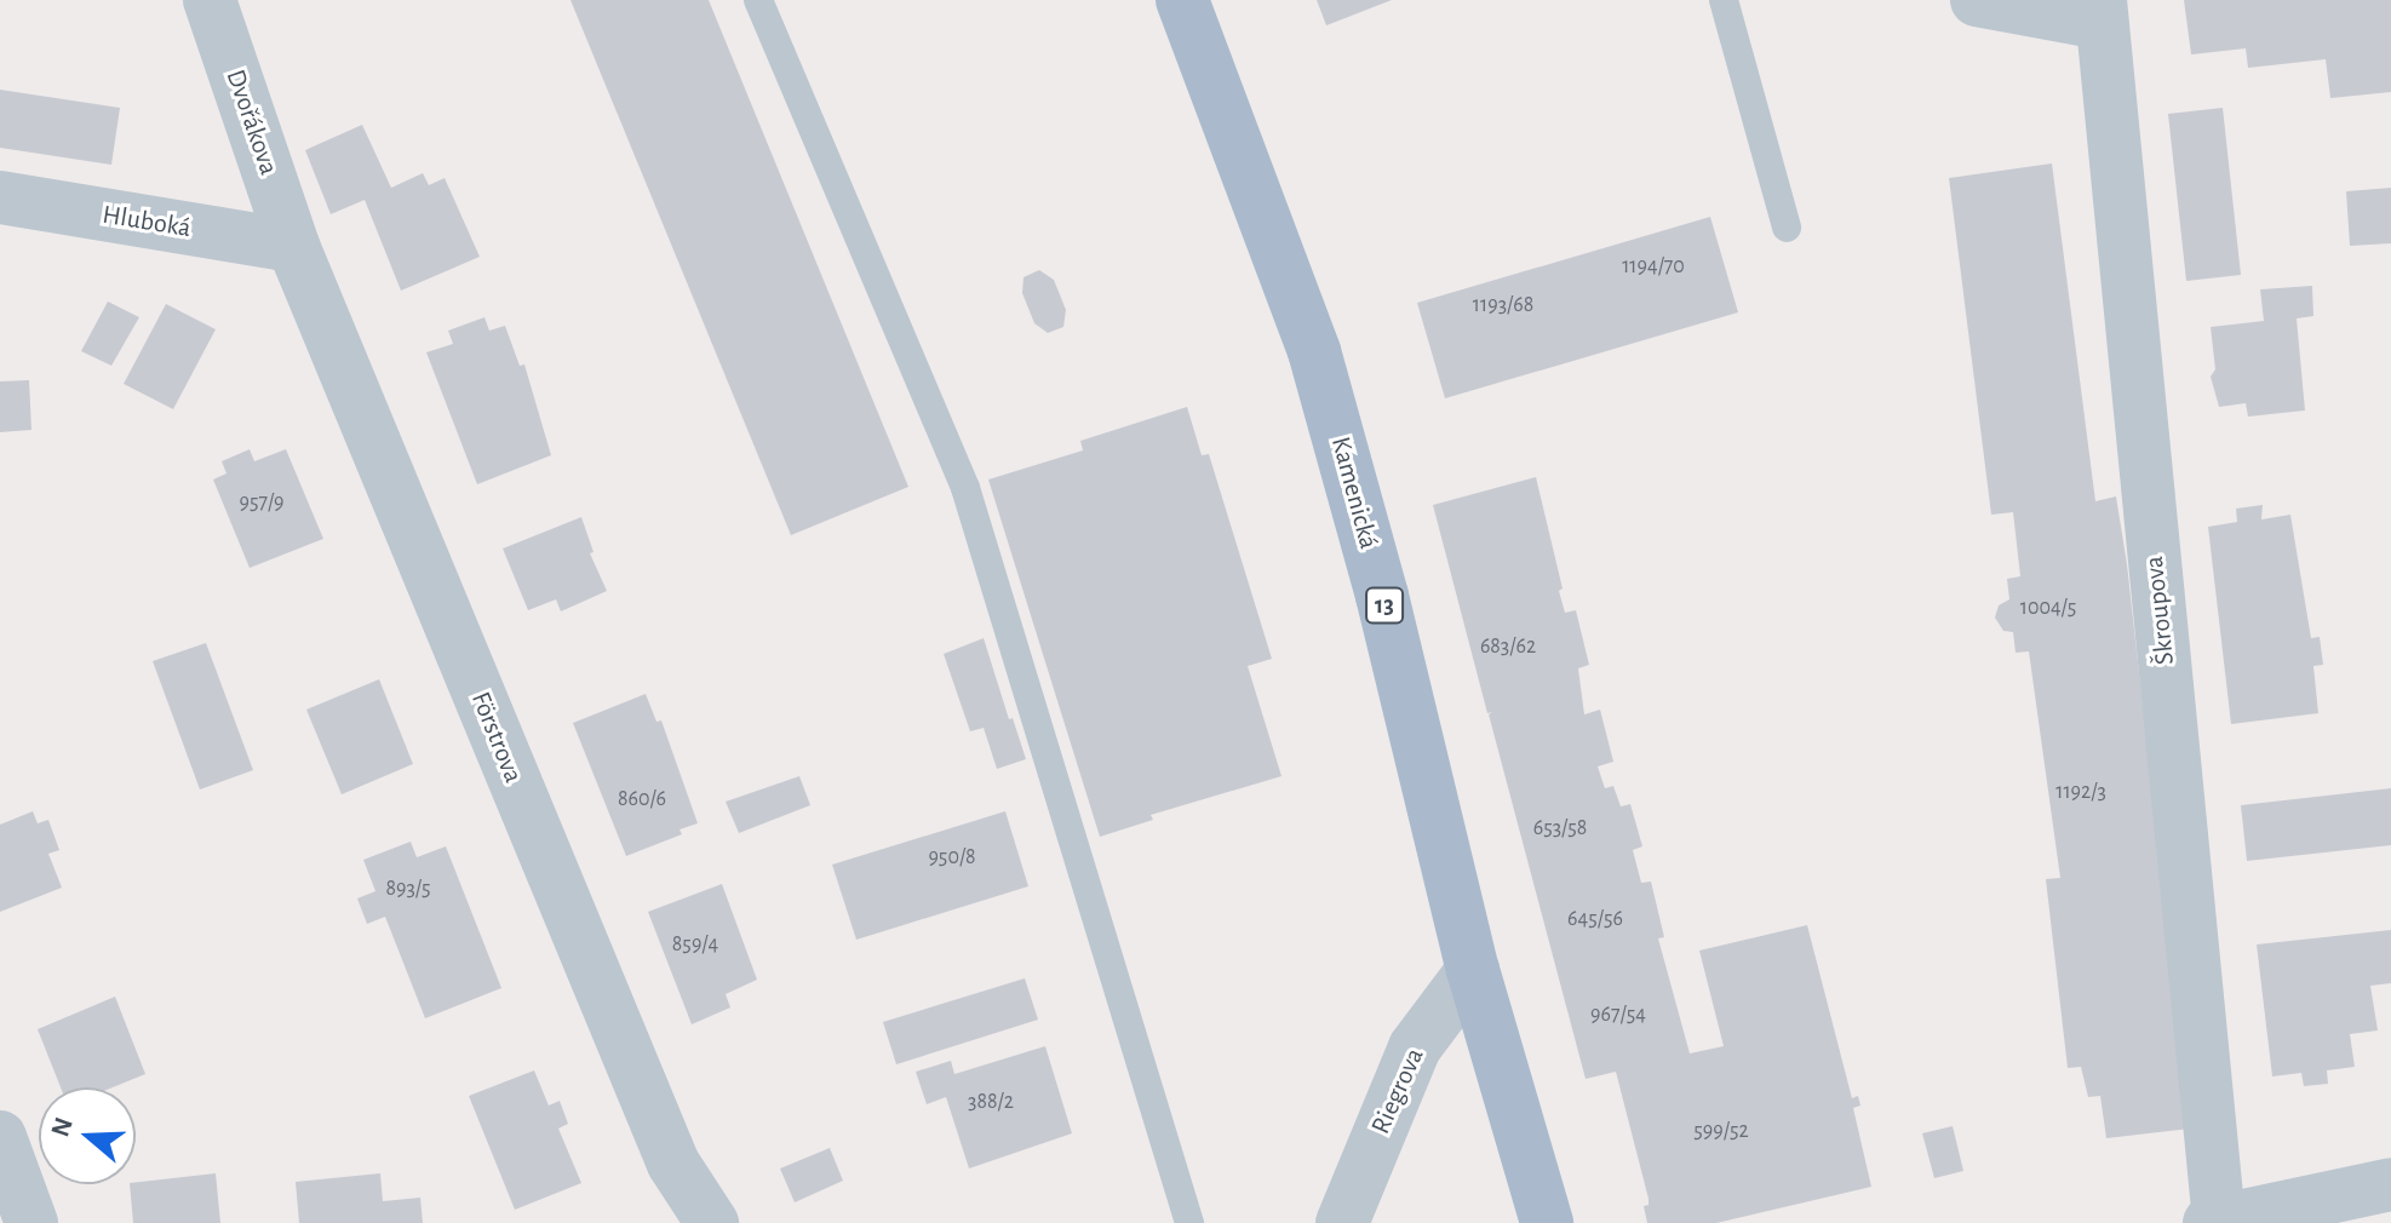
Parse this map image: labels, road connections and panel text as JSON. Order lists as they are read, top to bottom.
{
  "streets": {
    "main road": ["Kamenická", "13"],
    "street": [
      "Dvořákova",
      "Hluboká",
      "Škroupova",
      "Förstrova",
      "Riegrova"
    ]
  },
  "crossings": [
    ["Dvořákova", "Hluboká"],
    ["Dvořákova", "Förstrova"],
    ["Hluboká", "Förstrova"],
    ["Kamenická", "Riegrova"]
  ],
  "house_numbers": [
    "1194/70",
    "1193/68",
    "957/9",
    "1004/5",
    "683/62",
    "1192/3",
    "860/6",
    "653/58",
    "950/8",
    "893/5",
    "645/56",
    "859/4",
    "967/54",
    "388/2",
    "599/52"
  ],
  "north": "left"
}
